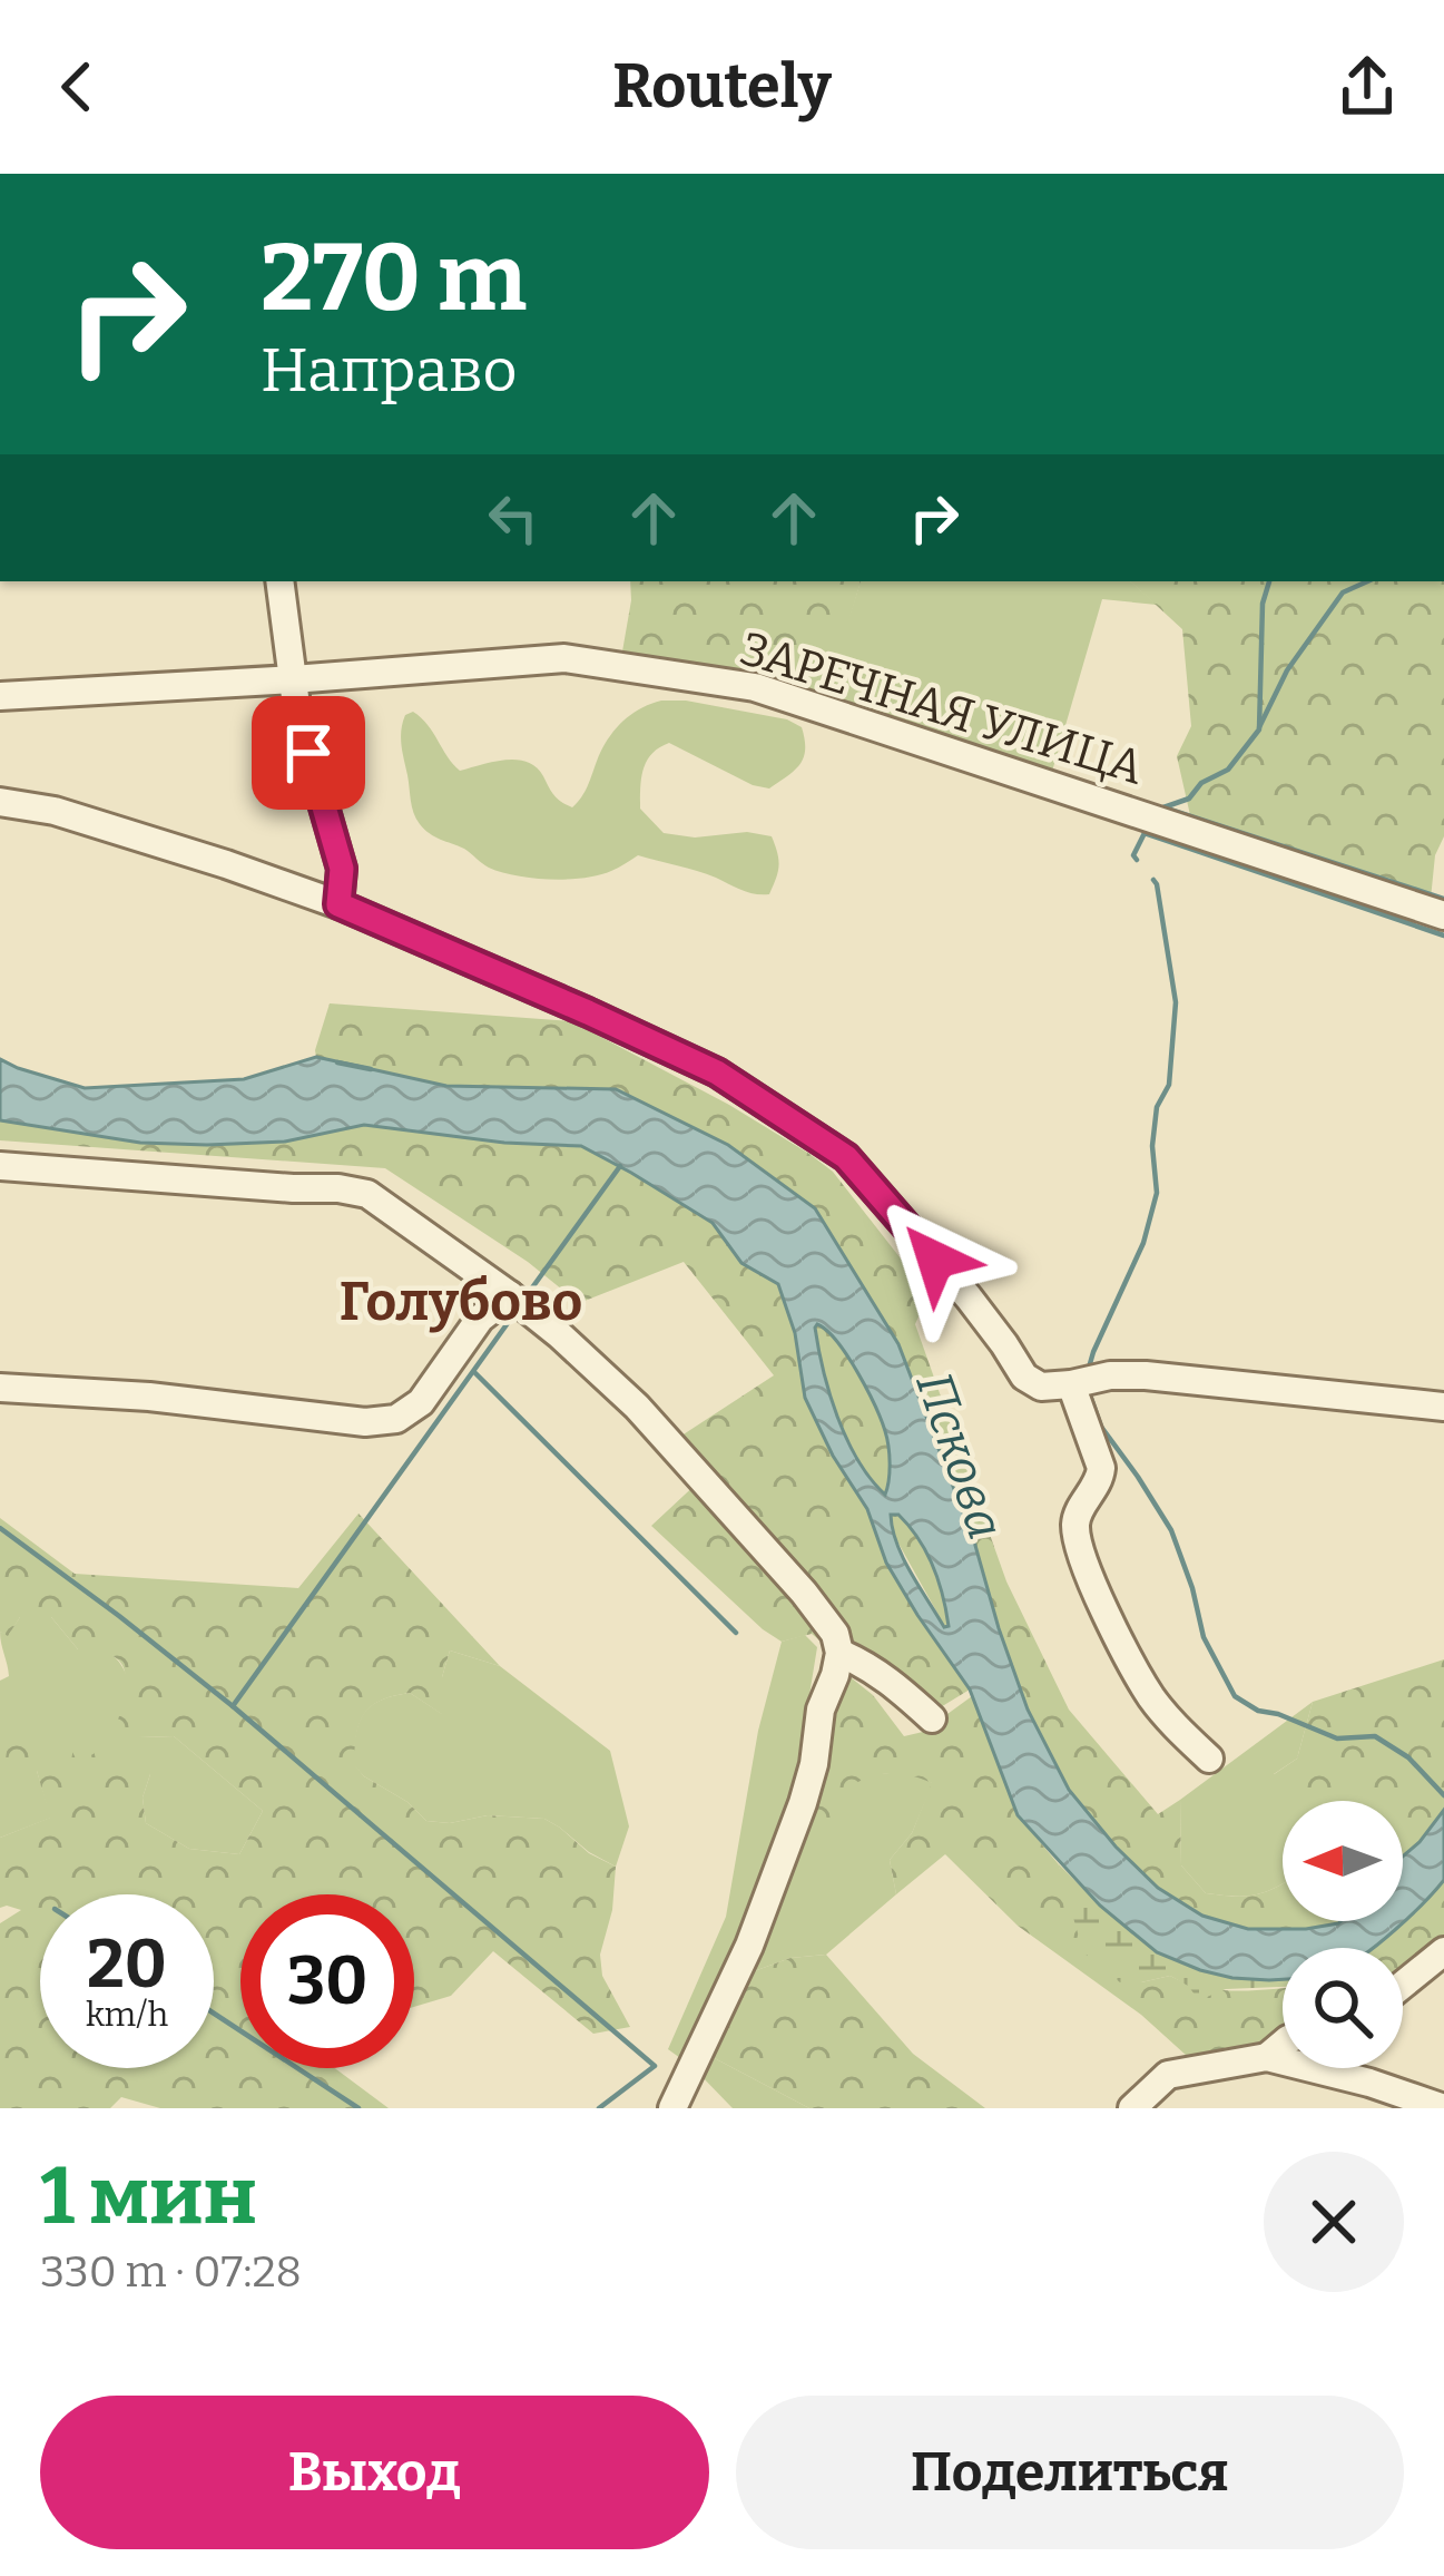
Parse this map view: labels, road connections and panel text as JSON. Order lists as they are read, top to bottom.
{
  "streets": {
    "street": ["ЗАРЕЧНАЯ УЛИЦА"]
  },
  "districts": ["Голубово"],
  "water": ["Пскова"],
  "north": "left",
  "page": {
    "header": "Routely",
    "turn": ["270 m", "Направо"],
    "speed": "20 km/h",
    "limit": "30",
    "heading": ["1 мин", "330 m · 07:28"],
    "buttons": ["Выход", "Поделиться"]
  }
}
